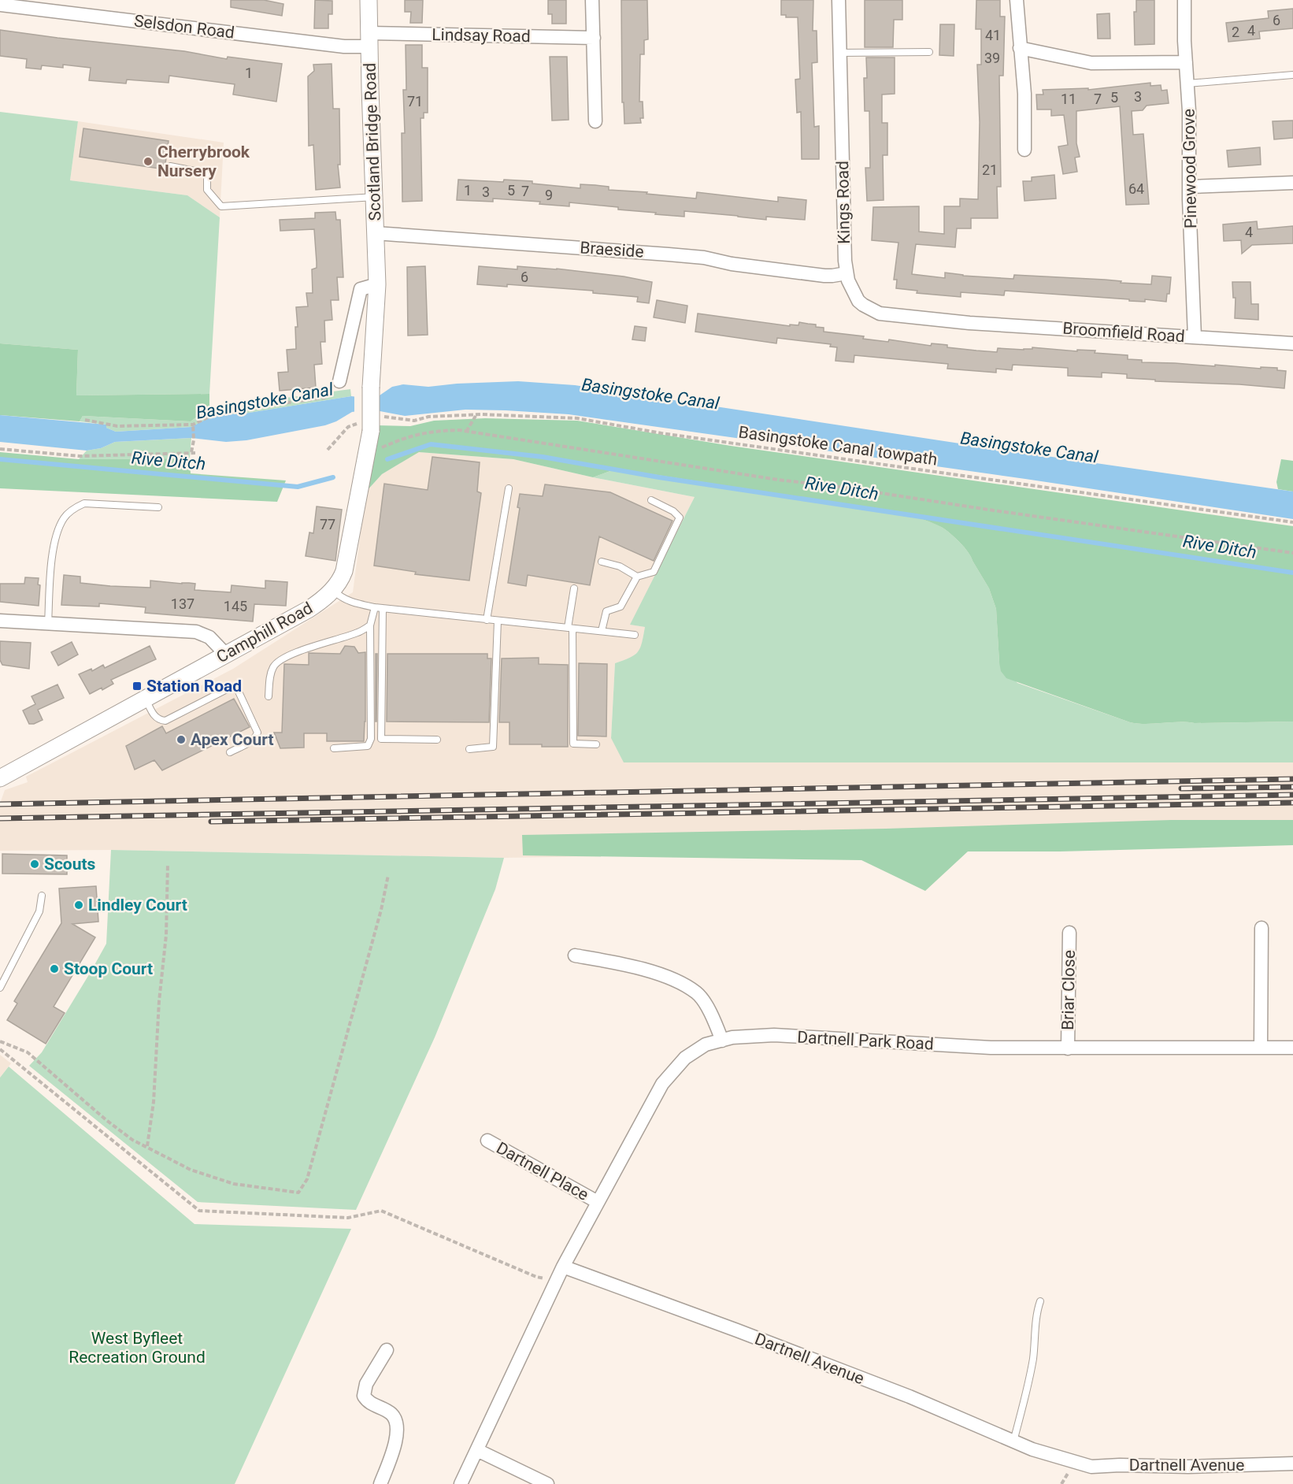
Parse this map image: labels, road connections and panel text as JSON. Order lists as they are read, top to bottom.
{
  "streets": {
    "street": [
      "Selsdon Road",
      "Lindsay Road",
      "Scotland Bridge Road",
      "Pinewood Grove",
      "Kings Road",
      "Braeside",
      "Broomfield Road",
      "Camphill Road",
      "Briar Close",
      "Dartnell Park Road",
      "Dartnell Place",
      "Dartnell Avenue"
    ],
    "path": ["Basingstoke Canal towpath"]
  },
  "crossings": [
    ["Selsdon Road", "Lindsay Road"],
    ["Selsdon Road", "Scotland Bridge Road"],
    ["Lindsay Road", "Scotland Bridge Road"],
    ["Scotland Bridge Road", "Braeside"],
    ["Scotland Bridge Road", "Basingstoke Canal towpath"],
    ["Scotland Bridge Road", "Camphill Road"],
    ["Pinewood Grove", "Broomfield Road"],
    ["Kings Road", "Braeside"],
    ["Kings Road", "Broomfield Road"],
    ["Basingstoke Canal towpath", "Camphill Road"],
    ["Briar Close", "Dartnell Park Road"],
    ["Dartnell Park Road", "Dartnell Place"],
    ["Dartnell Park Road", "Dartnell Avenue"]
  ],
  "water": ["Basingstoke Canal", "Rive Ditch"],
  "parks": ["West Byfleet Recreation Ground"],
  "places": {
    "other": [
      "Cherrybrook Nursery",
      "Apex Court",
      "Scouts",
      "Lindley Court",
      "Stoop Court"
    ],
    "transit": ["Station Road"]
  },
  "house_numbers": [
    "6",
    "4",
    "2",
    "41",
    "39",
    "1",
    "3",
    "5",
    "11",
    "7",
    "71",
    "21",
    "64",
    "1",
    "5",
    "7",
    "3",
    "9",
    "4",
    "6",
    "77",
    "137",
    "145"
  ]
}
